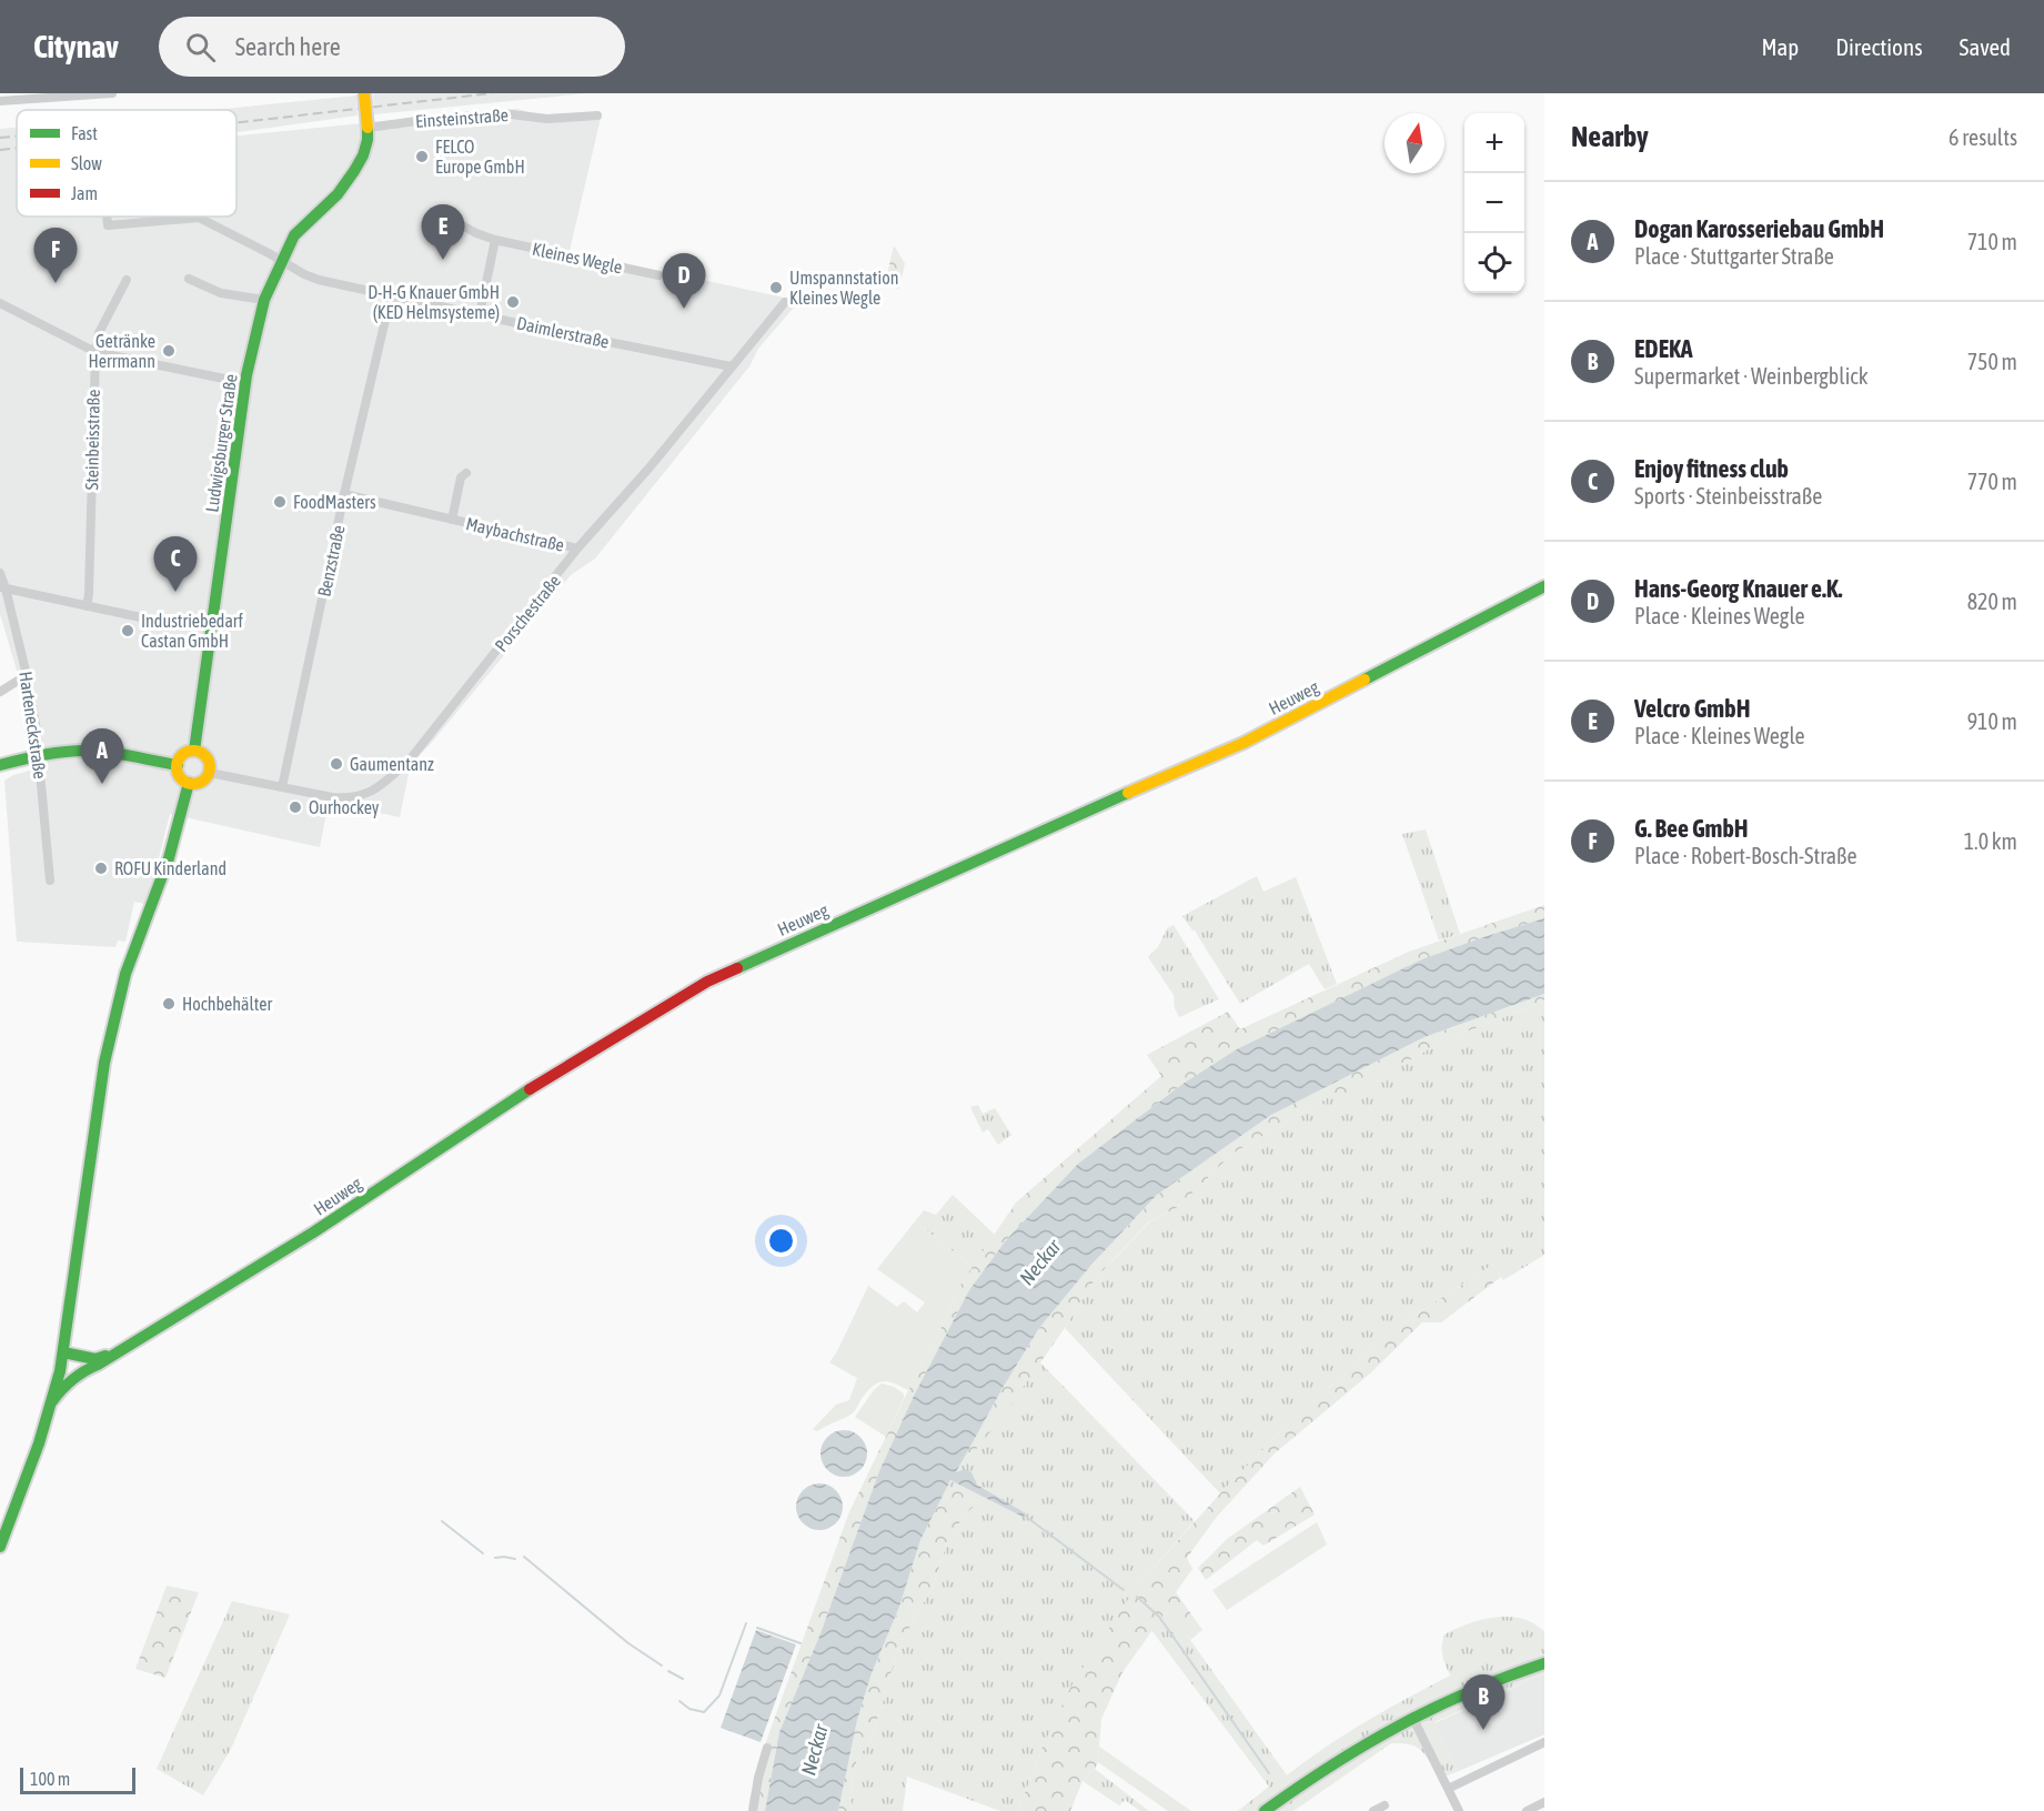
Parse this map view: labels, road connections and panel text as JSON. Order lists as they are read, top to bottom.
{
  "streets": {
    "street": [
      "Einsteinstraße",
      "Kleines Wegle",
      "Daimlerstraße",
      "Steinbeisstraße",
      "Ludwigsburger Straße",
      "Maybachstraße",
      "Benzstraße",
      "Porschestraße",
      "Heuweg",
      "Harteneckstraße"
    ]
  },
  "crossings": [
    ["Einsteinstraße", "Ludwigsburger Straße"],
    ["Daimlerstraße", "Ludwigsburger Straße"],
    ["Daimlerstraße", "Benzstraße"],
    ["Daimlerstraße", "Porschestraße"],
    ["Ludwigsburger Straße", "Porschestraße"],
    ["Maybachstraße", "Benzstraße"],
    ["Maybachstraße", "Porschestraße"],
    ["Benzstraße", "Porschestraße"]
  ],
  "water": ["Neckar"],
  "places": [
    "FELCO Europe GmbH",
    "Umspannstation Kleines Wegle",
    "D-H-G Knauer GmbH (KED Helmsysteme)",
    "Getränke Herrmann",
    "FoodMasters",
    "Industriebedarf Castan GmbH",
    "Gaumentanz",
    "Ourhockey",
    "ROFU Kinderland",
    "Hochbehälter"
  ],
  "legend": ["Fast", "Slow", "Jam"],
  "scale_bar": "100 m",
  "north": "top",
  "page": {
    "header": "Citynav",
    "search": "Search here",
    "nav": ["Map", "Directions", "Saved"],
    "heading": ["Nearby", "6 results"],
    "map_buttons": ["+", "−"],
    "list": [
      {
        "mark": "A",
        "name": "Dogan Karosseriebau GmbH",
        "note": "Place · Stuttgarter Straße",
        "value": "710 m"
      },
      {
        "mark": "B",
        "name": "EDEKA",
        "note": "Supermarket · Weinbergblick",
        "value": "750 m"
      },
      {
        "mark": "C",
        "name": "Enjoy fitness club",
        "note": "Sports · Steinbeisstraße",
        "value": "770 m"
      },
      {
        "mark": "D",
        "name": "Hans-Georg Knauer e.K.",
        "note": "Place · Kleines Wegle",
        "value": "820 m"
      },
      {
        "mark": "E",
        "name": "Velcro GmbH",
        "note": "Place · Kleines Wegle",
        "value": "910 m"
      },
      {
        "mark": "F",
        "name": "G. Bee GmbH",
        "note": "Place · Robert-Bosch-Straße",
        "value": "1.0 km"
      }
    ],
    "pins": [
      "E",
      "F",
      "D",
      "C",
      "A",
      "B"
    ],
    "scale": "100 m"
  }
}
